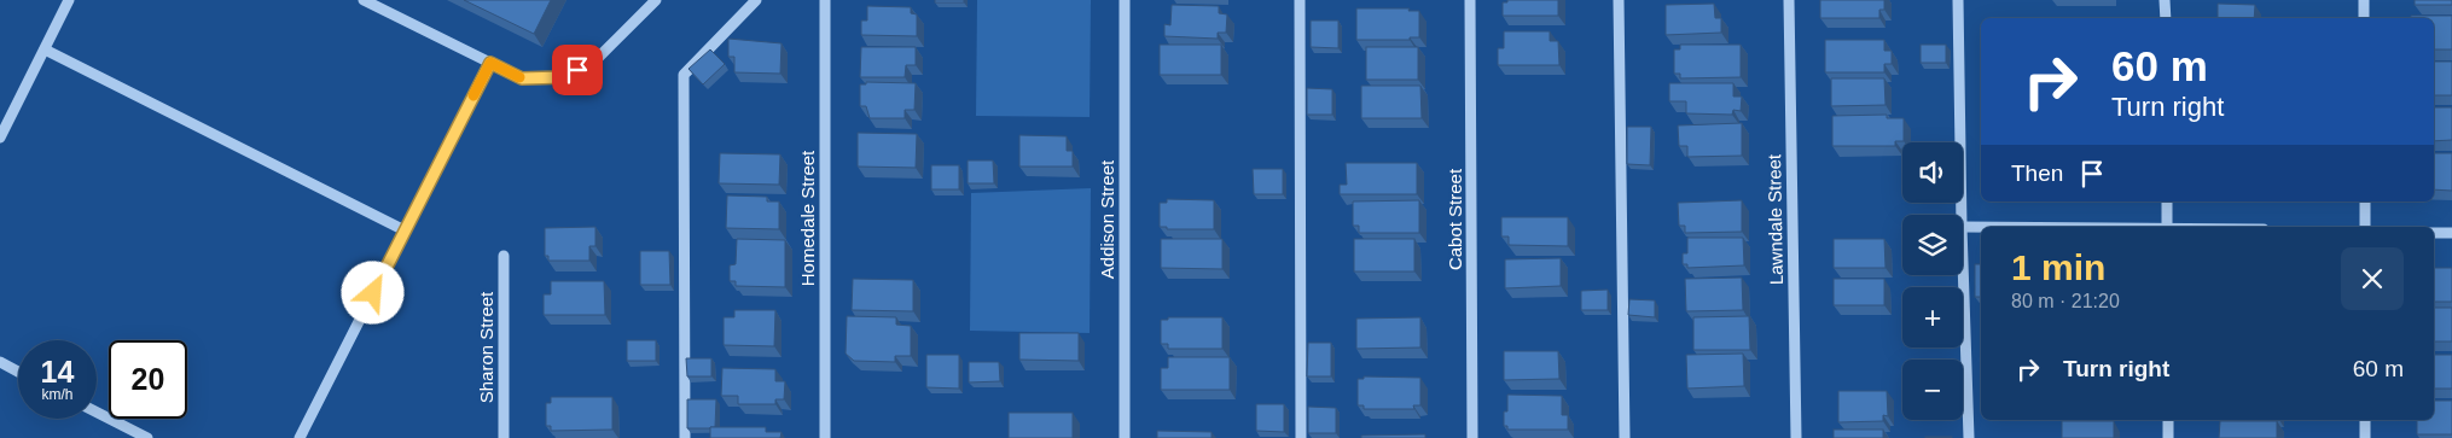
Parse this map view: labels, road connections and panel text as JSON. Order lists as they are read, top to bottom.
{
  "streets": {
    "street": [
      "Homedale Street",
      "Addison Street",
      "Cabot Street",
      "Lawndale Street",
      "Sharon Street"
    ]
  },
  "page": {
    "turn": ["60 m", "Turn right"],
    "map_buttons": ["+", "−"],
    "then": "Then",
    "heading": ["1 min", "80 m · 21:20"],
    "list": [
      {
        "name": "Turn right",
        "value": "60 m"
      }
    ],
    "speed": "14 km/h",
    "limit": "20"
  }
}
